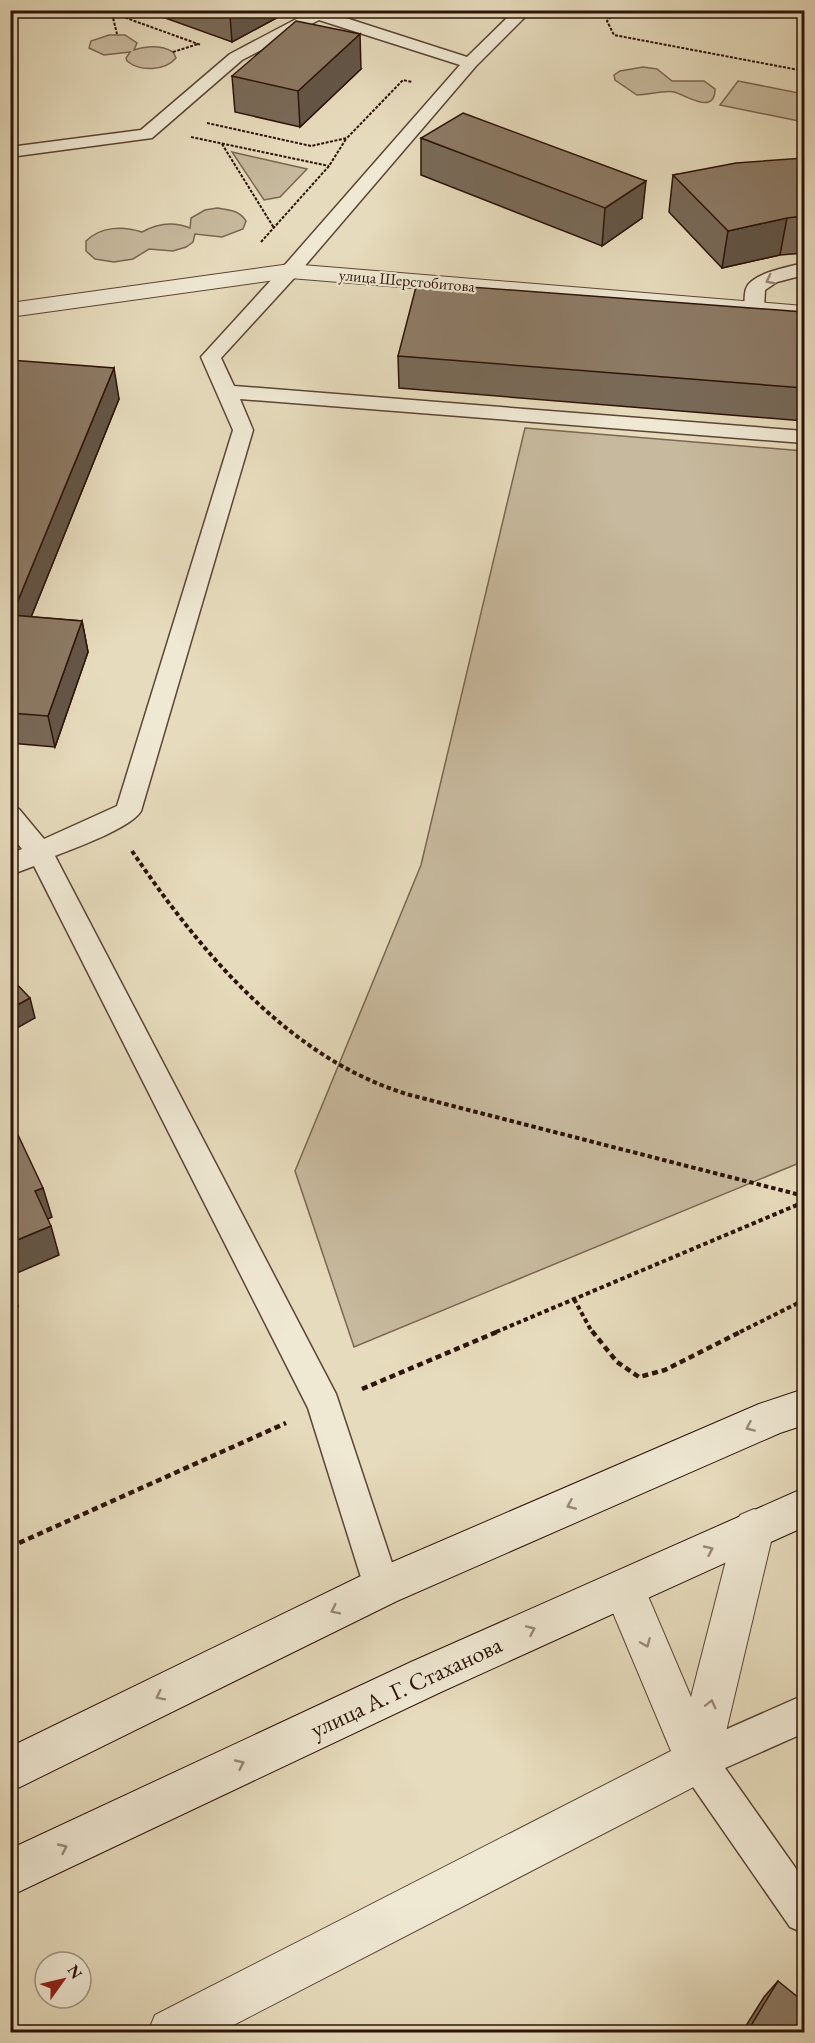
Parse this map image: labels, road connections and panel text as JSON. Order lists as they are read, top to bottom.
{
  "streets": {
    "street": ["улица Шерстобитова", "улица А. Г. Стаханова"]
  },
  "north": "top right"
}
